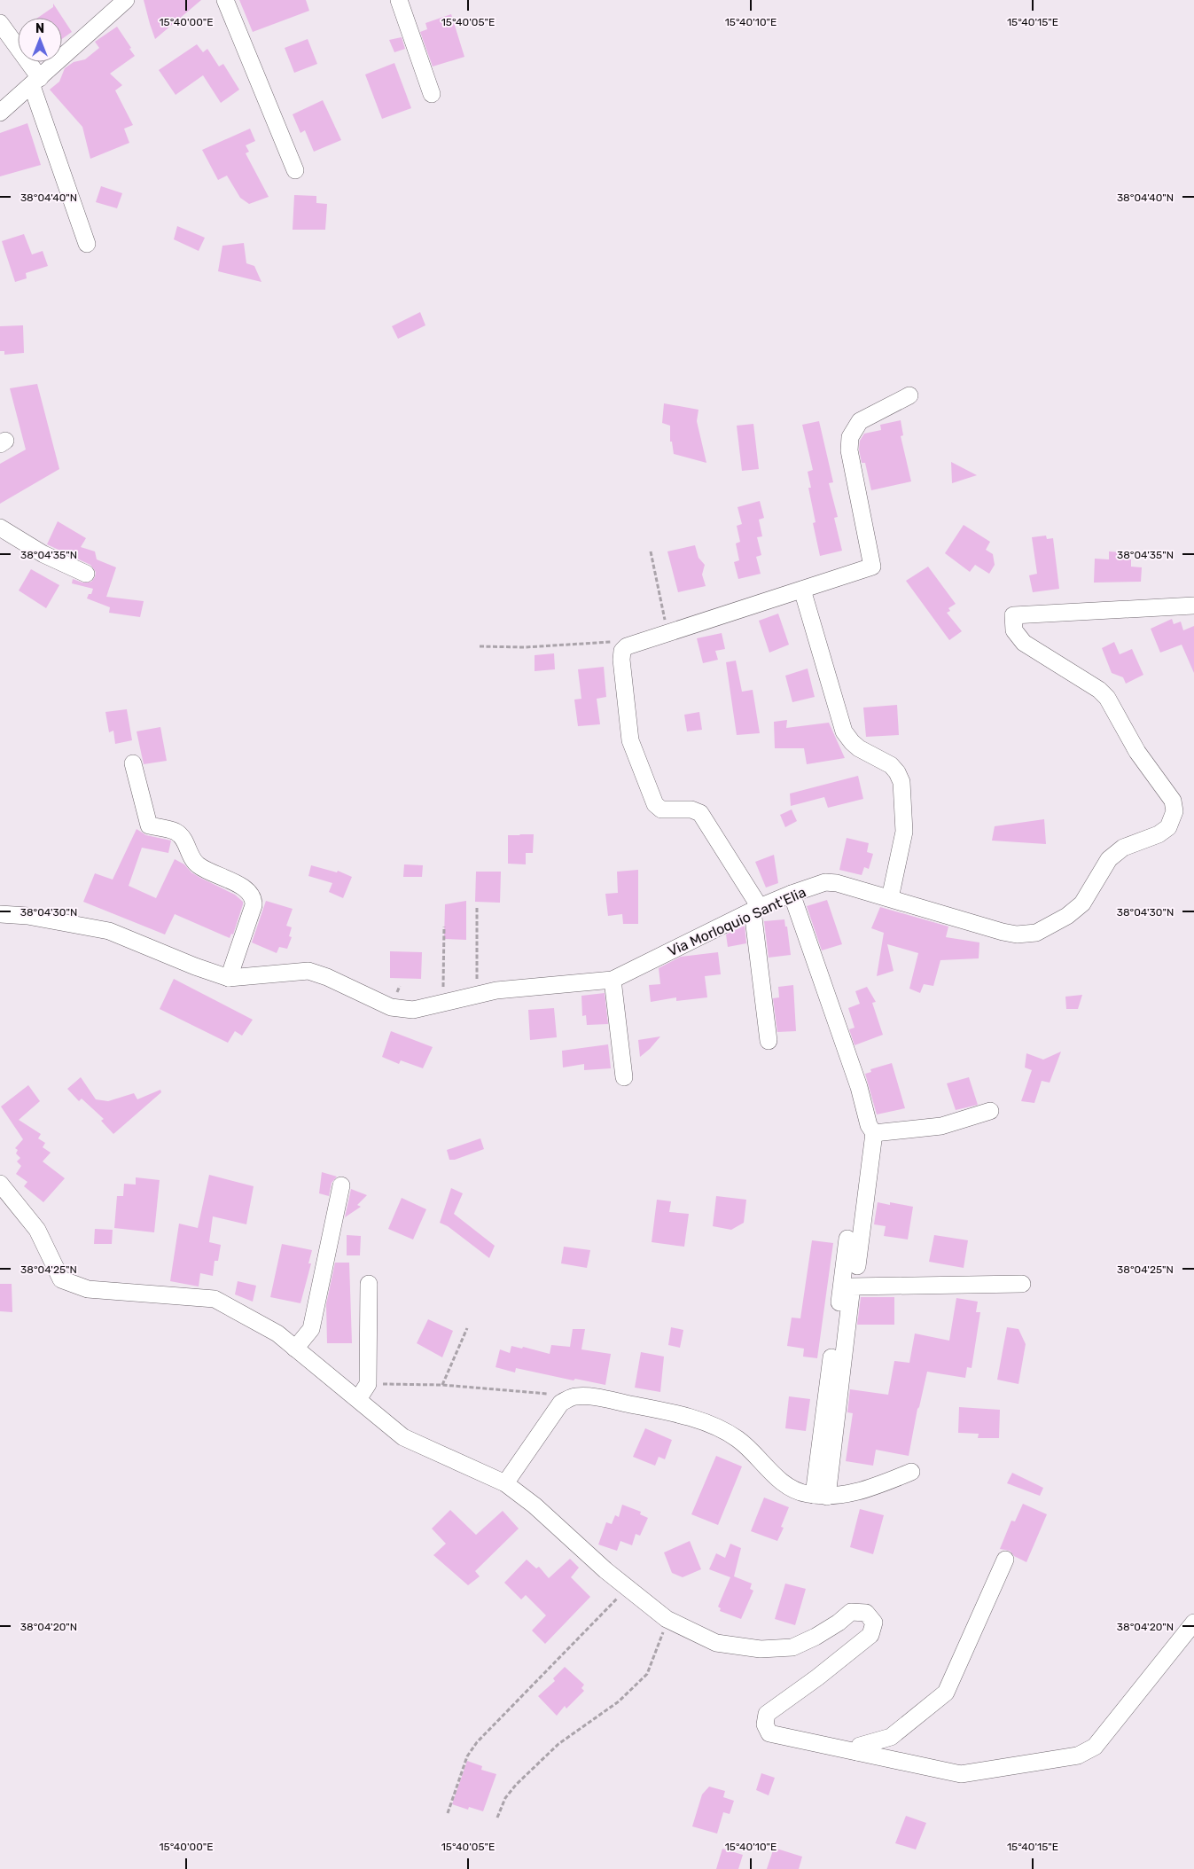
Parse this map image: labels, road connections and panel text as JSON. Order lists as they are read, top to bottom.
{
  "streets": {
    "street": ["Via Morloquio Sant'Elia"]
  },
  "north": "top",
  "coordinates": [
    "15°40'00\"E",
    "15°40'05\"E",
    "15°40'10\"E",
    "15°40'15\"E",
    "38°04'40\"N",
    "38°04'35\"N",
    "38°04'30\"N",
    "38°04'25\"N",
    "38°04'20\"N"
  ]
}
